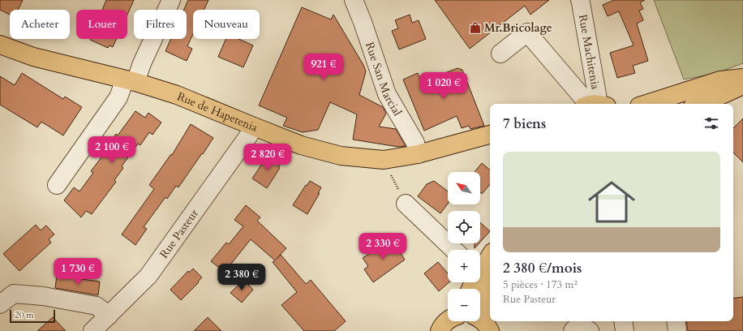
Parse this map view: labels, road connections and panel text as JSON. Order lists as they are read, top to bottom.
{
  "streets": {
    "main road": ["Rue de Hapetenia"],
    "street": ["Rue Machitenia", "Rue San Marcial", "Rue Pasteur"]
  },
  "crossings": [
    ["Rue San Marcial", "Rue de Hapetenia"],
    ["Rue de Hapetenia", "Rue Pasteur"]
  ],
  "places": {
    "shop": ["Mr.Bricolage"]
  },
  "scale_bar": "20 m",
  "north": "top left",
  "page": {
    "chip": [
      "Acheter",
      "Louer",
      "Filtres",
      "Nouveau"
    ],
    "price": [
      "921 €",
      "1 020 €",
      "2 100 €",
      "2 820 €",
      "2 330 €",
      "1 730 €",
      "2 380 €"
    ],
    "heading": "7 biens",
    "list": [
      {
        "name": "2 380 €/mois",
        "note": "5 pièces · 173 m² · Rue Pasteur"
      }
    ],
    "map_buttons": ["+", "−"],
    "scale": "20 m"
  }
}
